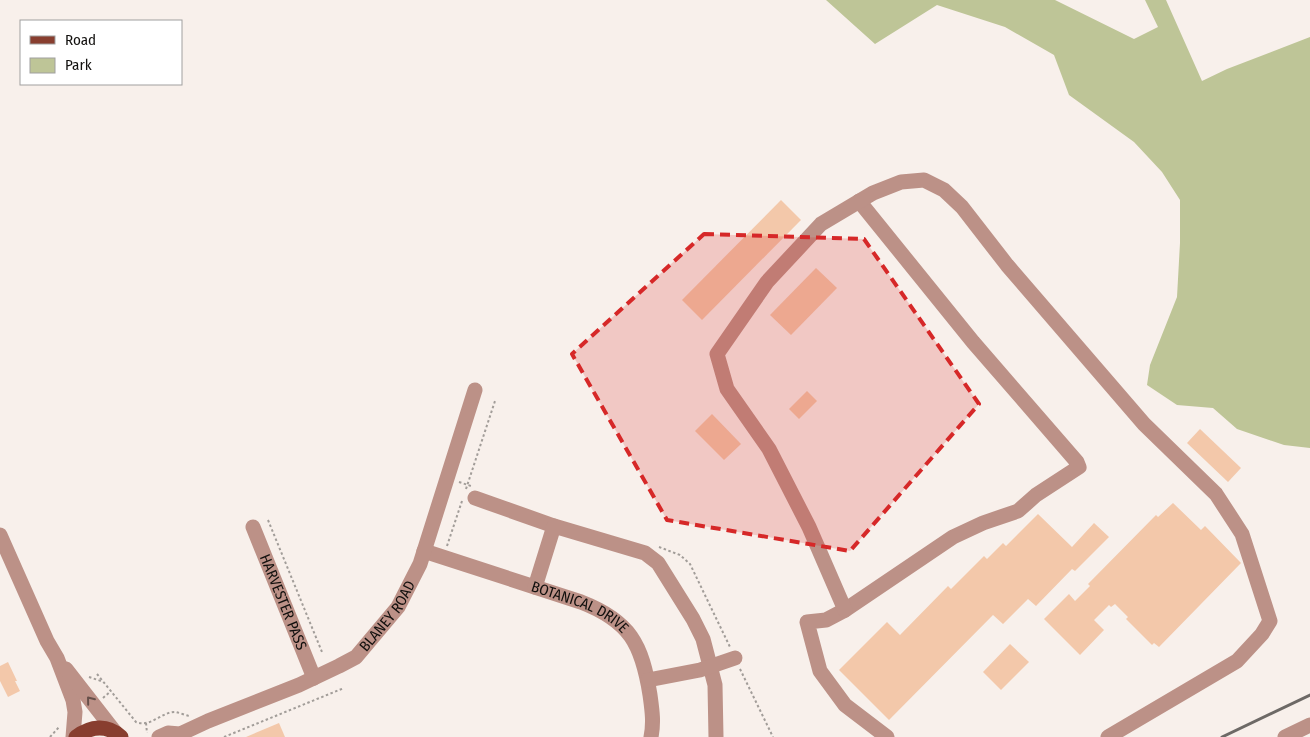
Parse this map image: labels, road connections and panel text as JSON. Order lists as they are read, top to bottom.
{
  "streets": {
    "street": ["HARVESTER PASS", "BOTANICAL DRIVE", "BLANEY ROAD"]
  },
  "crossings": [
    ["HARVESTER PASS", "BLANEY ROAD"],
    ["BOTANICAL DRIVE", "BLANEY ROAD"]
  ],
  "legend": ["Road", "Park"]
}
